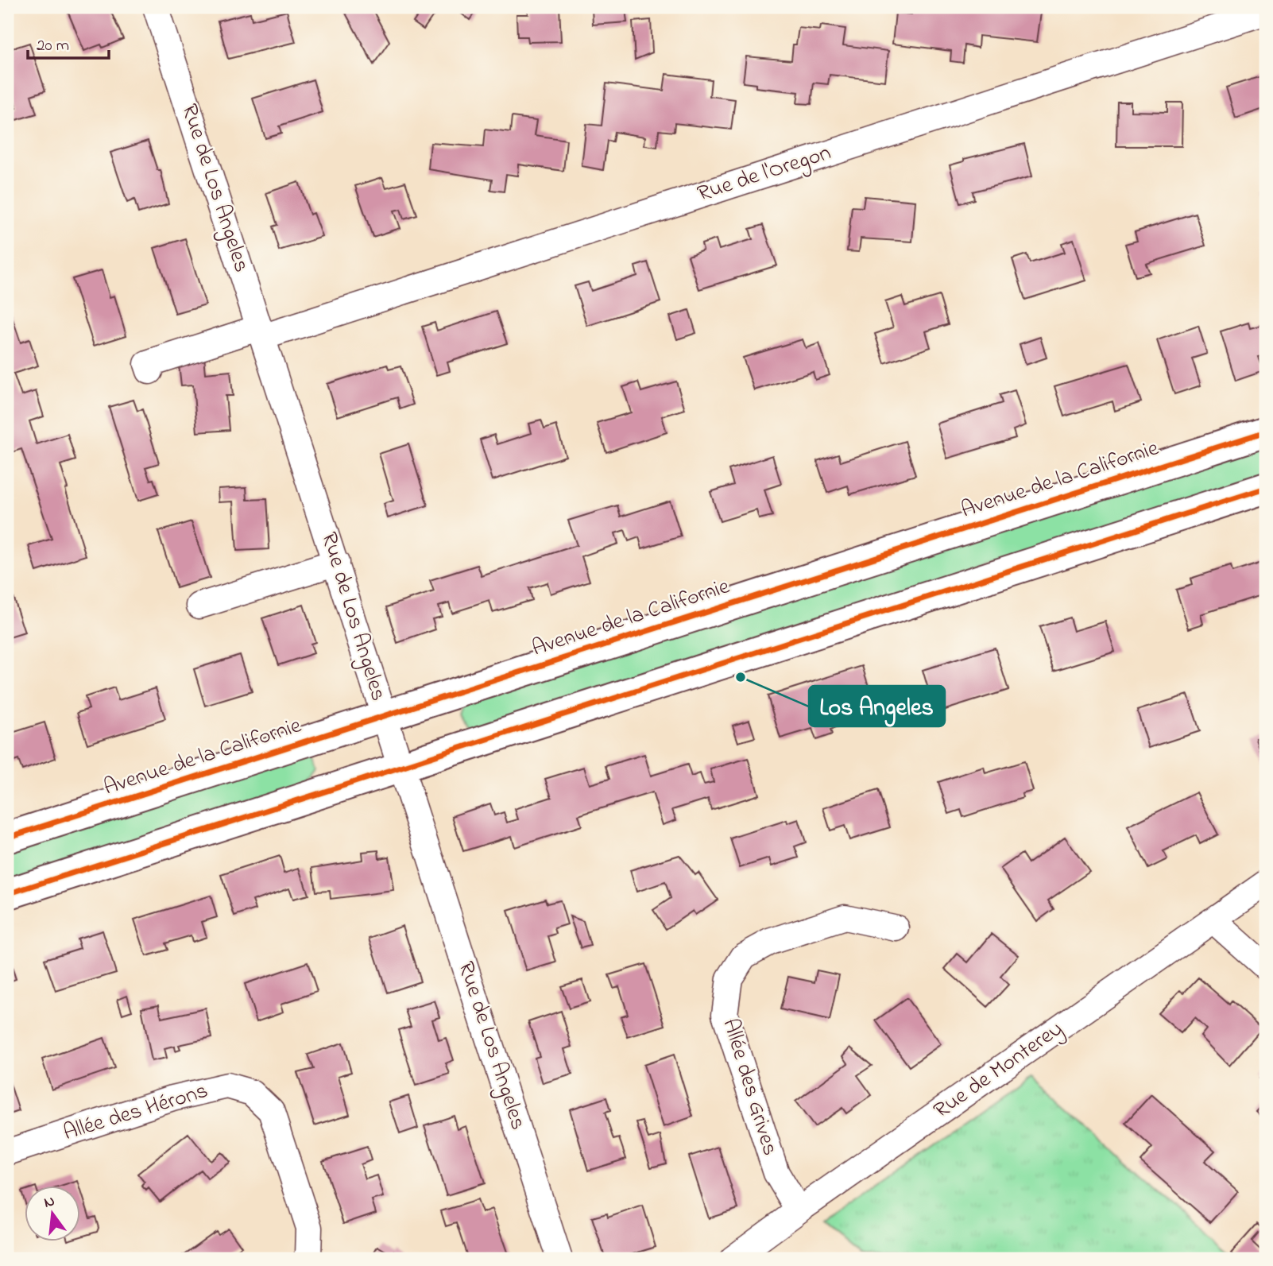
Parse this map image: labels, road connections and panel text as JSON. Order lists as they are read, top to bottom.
{
  "streets": {
    "street": [
      "Rue de l'Oregon",
      "Rue de Los Angeles",
      "Avenue de la Californie",
      "Rue de Monterey",
      "Allée des Grives",
      "Allée des Hérons"
    ]
  },
  "crossings": [
    ["Rue de l'Oregon", "Rue de Los Angeles"],
    ["Rue de Los Angeles", "Avenue de la Californie"],
    ["Rue de Monterey", "Allée des Grives"]
  ],
  "places": ["Los Angeles"],
  "scale_bar": "20 m",
  "north": "top"
}
